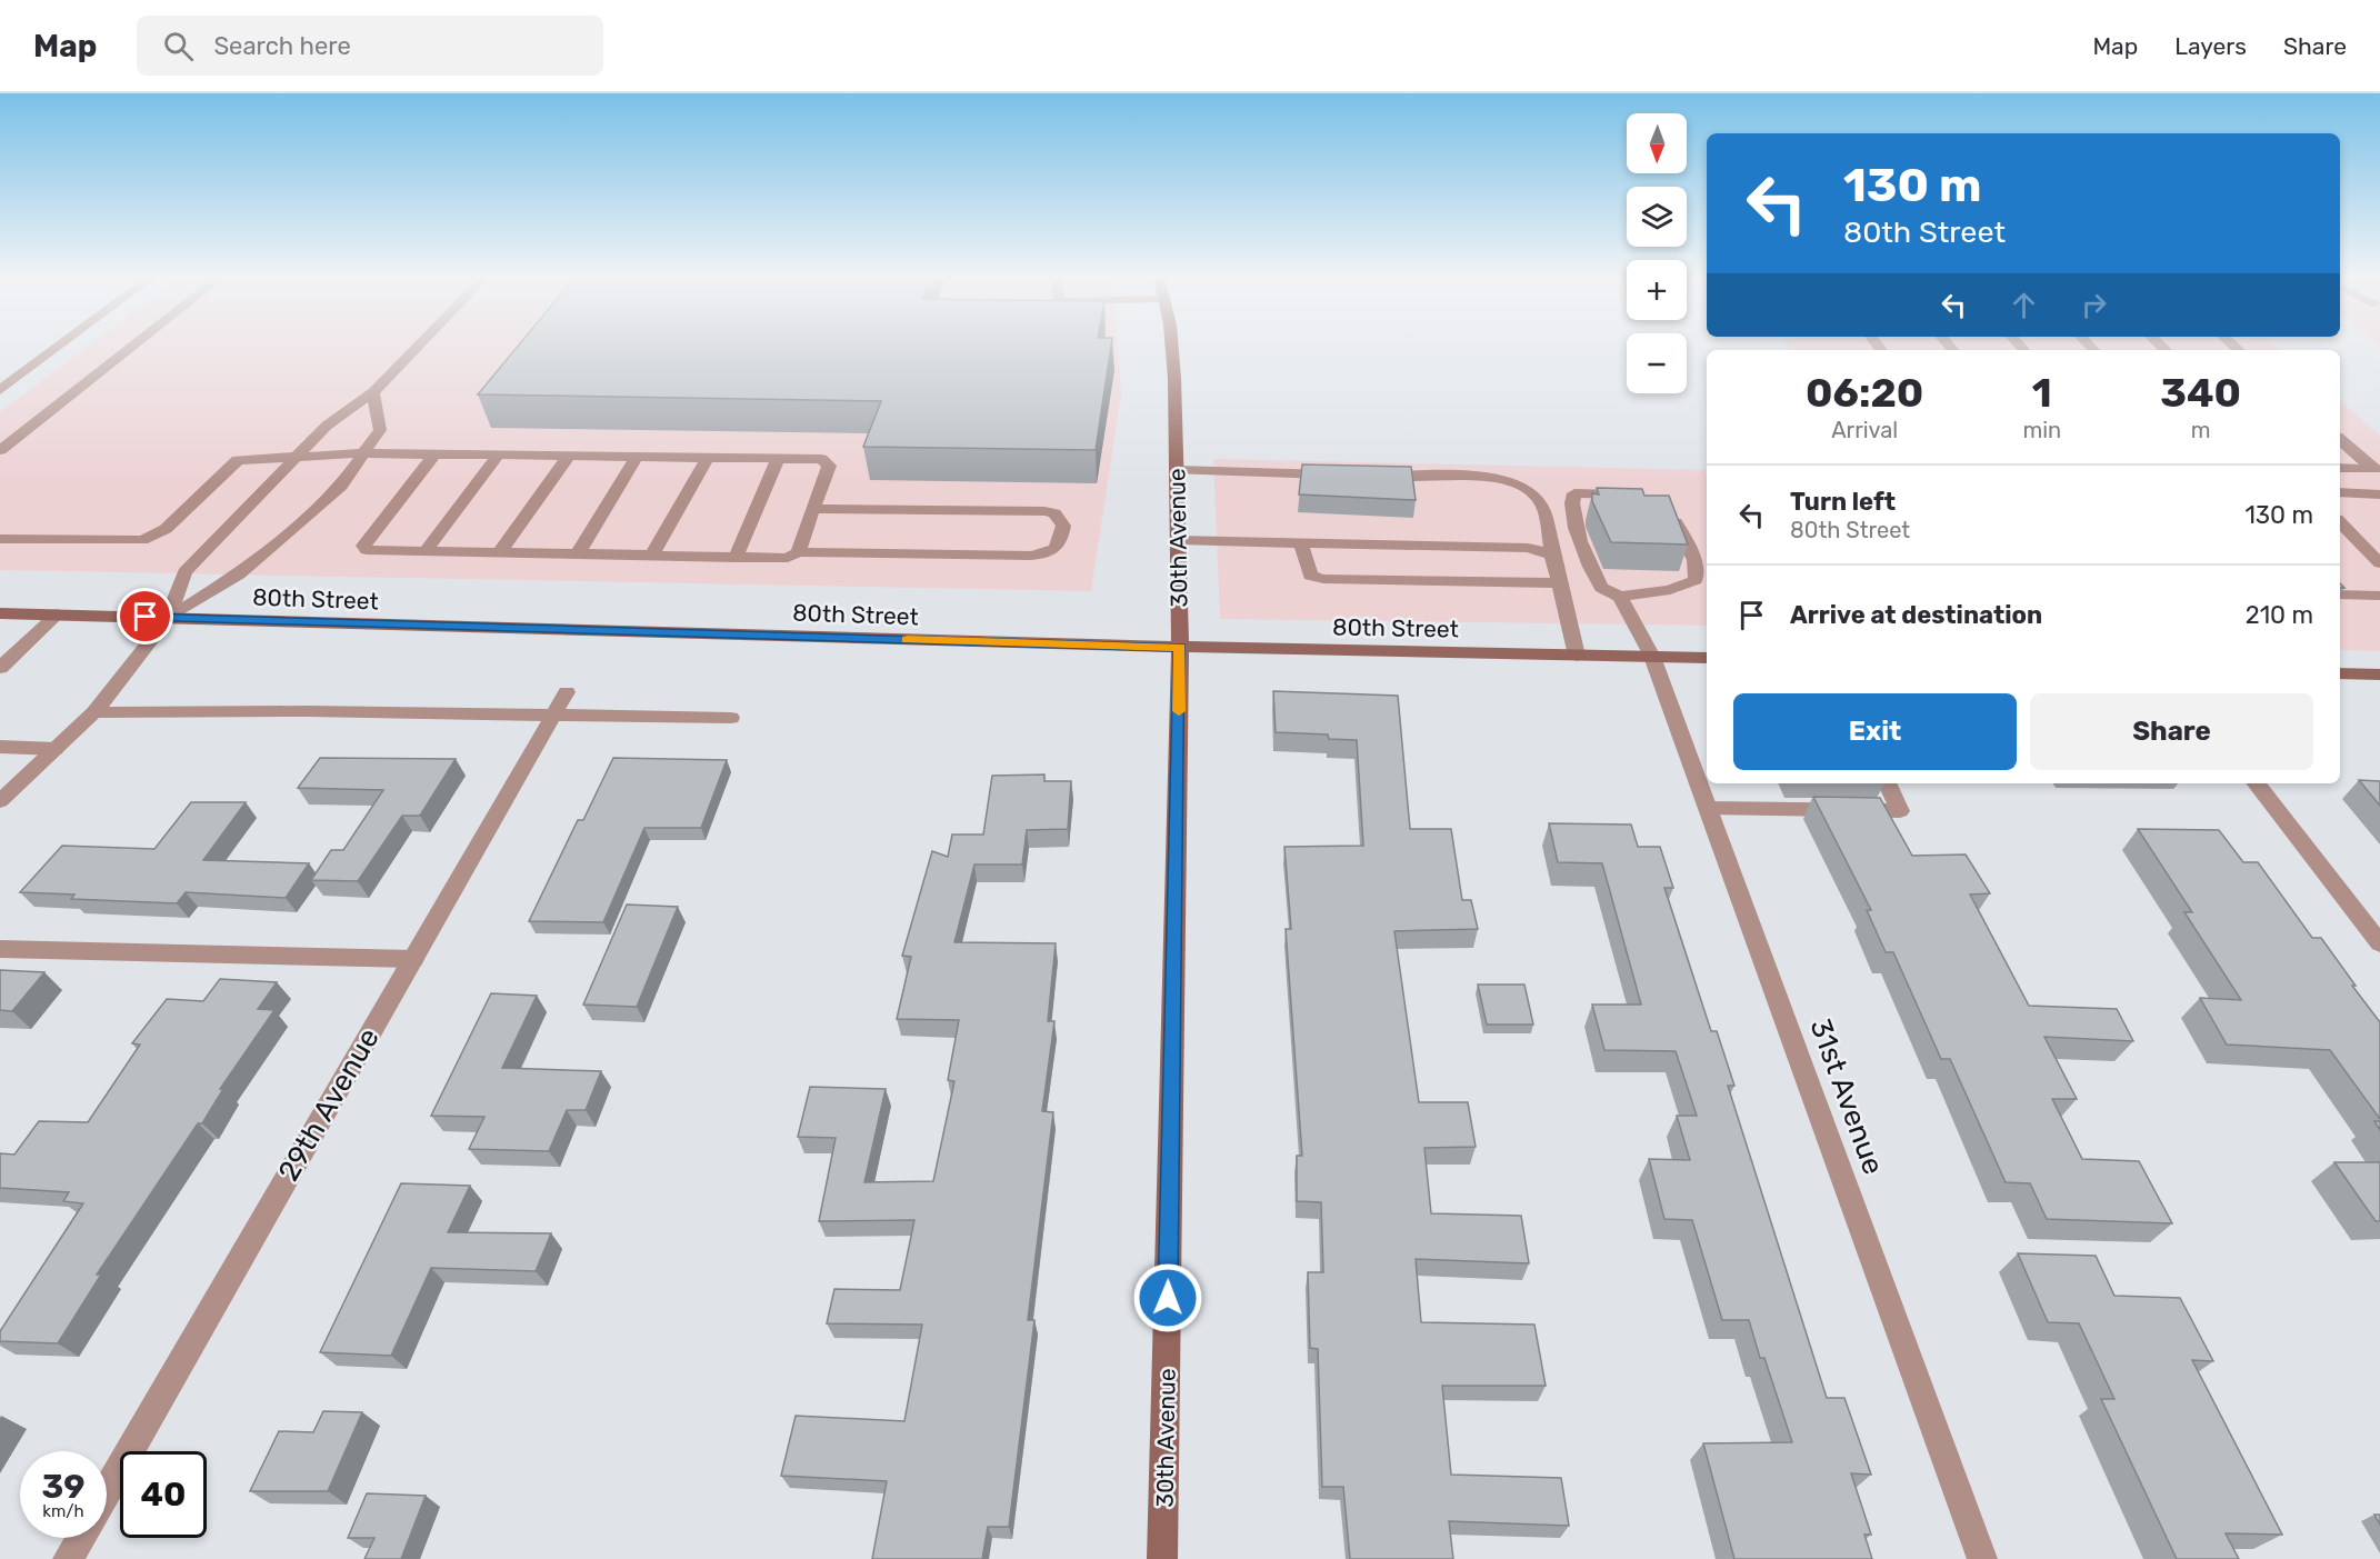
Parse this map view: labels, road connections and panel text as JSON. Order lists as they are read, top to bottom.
{
  "streets": {
    "street": [
      "30th Avenue",
      "80th Street",
      "31st Avenue",
      "29th Avenue"
    ]
  },
  "crossings": [
    ["30th Avenue", "80th Street"],
    ["80th Street", "31st Avenue"]
  ],
  "north": "bottom",
  "page": {
    "header": "Map",
    "search": "Search here",
    "nav": ["Map", "Layers", "Share"],
    "map_buttons": ["+", "−"],
    "turn": ["130 m", "80th Street"],
    "eta": [
      "06:20",
      "Arrival",
      "1",
      "min",
      "340",
      "m"
    ],
    "list": [
      {
        "name": "Turn left",
        "note": "80th Street",
        "value": "130 m"
      },
      {
        "name": "Arrive at destination",
        "value": "210 m"
      }
    ],
    "buttons": ["Exit", "Share"],
    "speed": "39 km/h",
    "limit": "40"
  }
}
